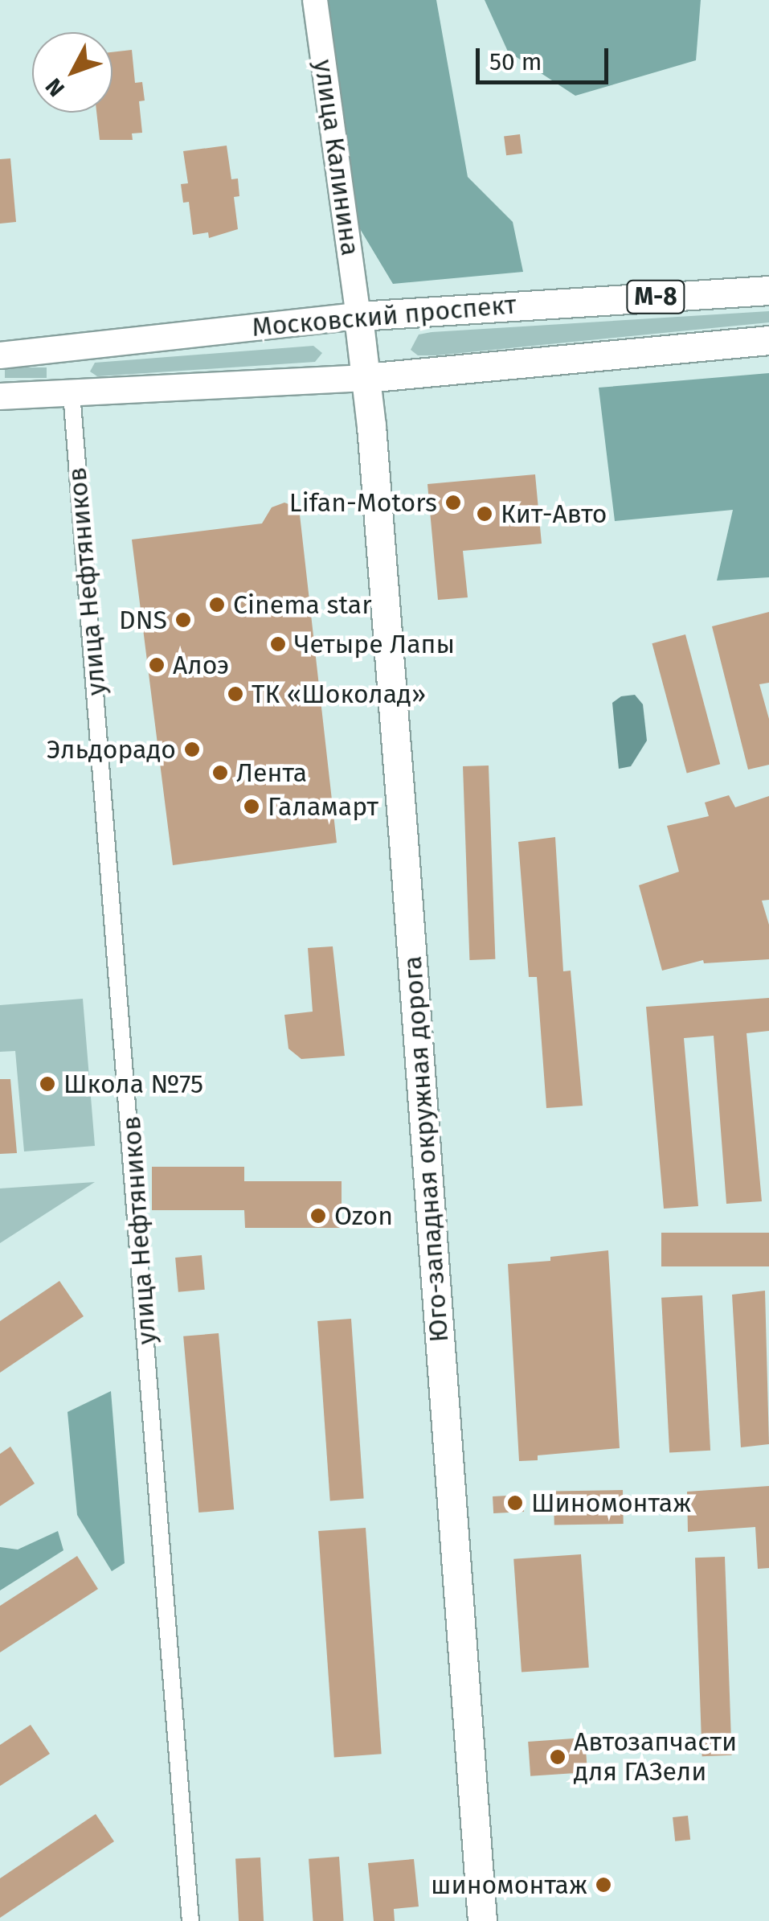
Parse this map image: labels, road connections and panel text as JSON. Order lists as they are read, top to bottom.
{
  "streets": {
    "highway": ["М-8", "Московский проспект", "Юго-западная окружная дорога"],
    "main road": ["улица Калинина", "улица Нефтяников"]
  },
  "crossings": [
    ["улица Калинина", "Московский проспект"],
    ["улица Калинина", "Юго-западная окружная дорога"],
    ["М-8", "Юго-западная окружная дорога"],
    ["Московский проспект", "улица Нефтяников"],
    ["Московский проспект", "Юго-западная окружная дорога"]
  ],
  "places": [
    "Lifan-Motors",
    "Кит-Авто",
    "Cinema star",
    "DNS",
    "Четыре Лапы",
    "Алоэ",
    "ТК «Шоколад»",
    "Эльдорадо",
    "Лента",
    "Галамарт",
    "Школа №75",
    "Ozon",
    "Шиномонтаж",
    "Автозапчасти для ГАЗели",
    "шиномонтаж"
  ],
  "scale_bar": "50 m",
  "north": "bottom left"
}
